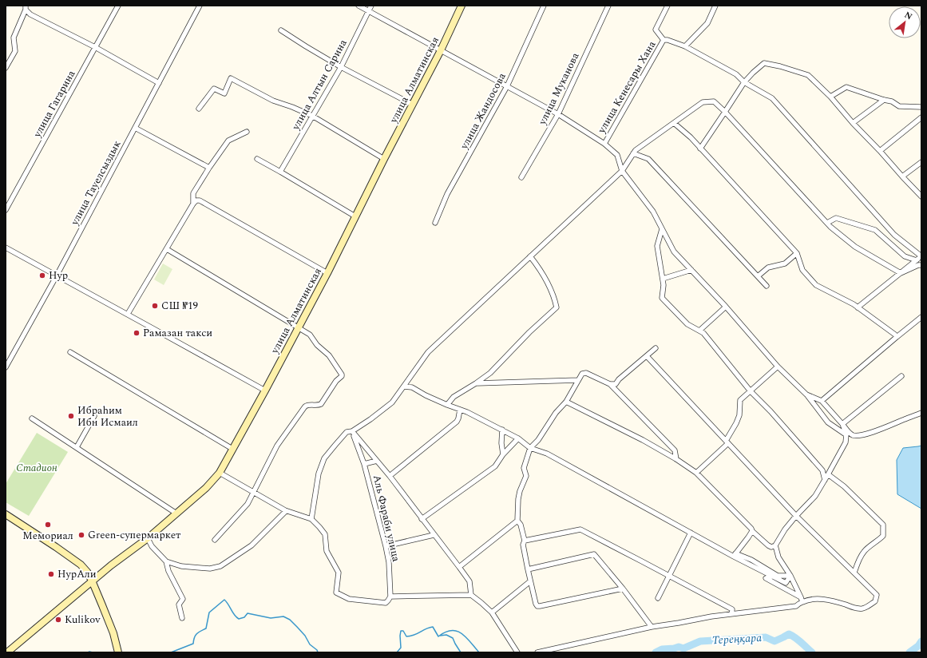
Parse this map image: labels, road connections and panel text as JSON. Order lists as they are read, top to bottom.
{
  "streets": {
    "street": [
      "улица Алматинская",
      "улица Алтын Сарина",
      "улица Кенесары Хана",
      "улица Муканова",
      "улица Гагарина",
      "улица Жандосова",
      "улица Тауелсыздык",
      "Аль Фараби улица"
    ]
  },
  "water": ["Тереңқара"],
  "parks": ["Стадион"],
  "places": [
    "Нур",
    "СШ №19",
    "Рамазан такси",
    "Ибраһим Ибн Исмаил",
    "Мемориал",
    "Green-супермаркет",
    "НурАли",
    "Kulikov"
  ],
  "north": "top right"
}
